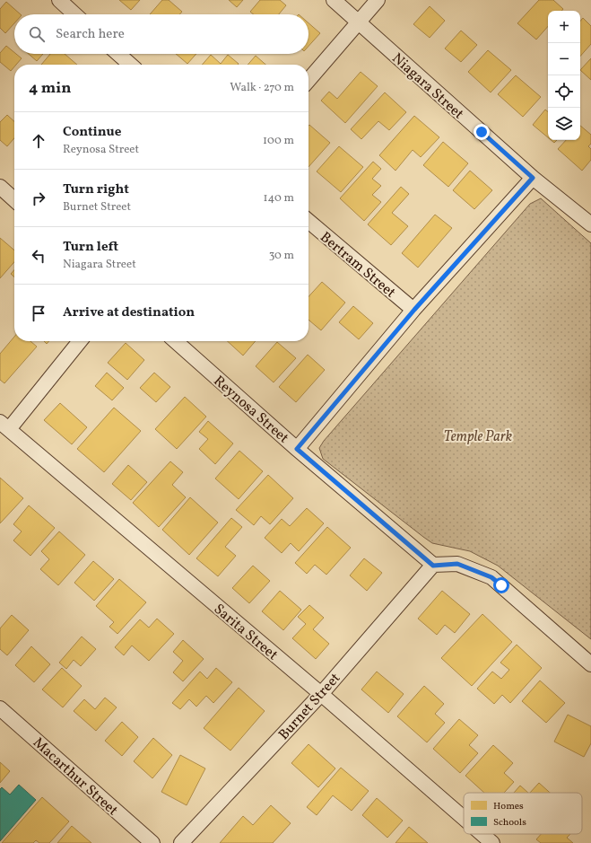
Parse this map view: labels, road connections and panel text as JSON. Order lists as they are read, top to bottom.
{
  "streets": {
    "street": [
      "Niagara Street",
      "Bertram Street",
      "Reynosa Street",
      "Sarita Street",
      "Burnet Street",
      "Macarthur Street"
    ]
  },
  "crossings": [
    ["Reynosa Street", "Burnet Street"],
    ["Sarita Street", "Burnet Street"]
  ],
  "parks": ["Temple Park"],
  "legend": ["Homes", "Schools"],
  "page": {
    "map_buttons": ["+", "−"],
    "search": "Search here",
    "heading": ["4 min", "Walk · 270 m"],
    "list": [
      ["Continue", "Reynosa Street", "100 m"],
      ["Turn right", "Burnet Street", "140 m"],
      ["Turn left", "Niagara Street", "30 m"],
      "Arrive at destination"
    ]
  }
}
